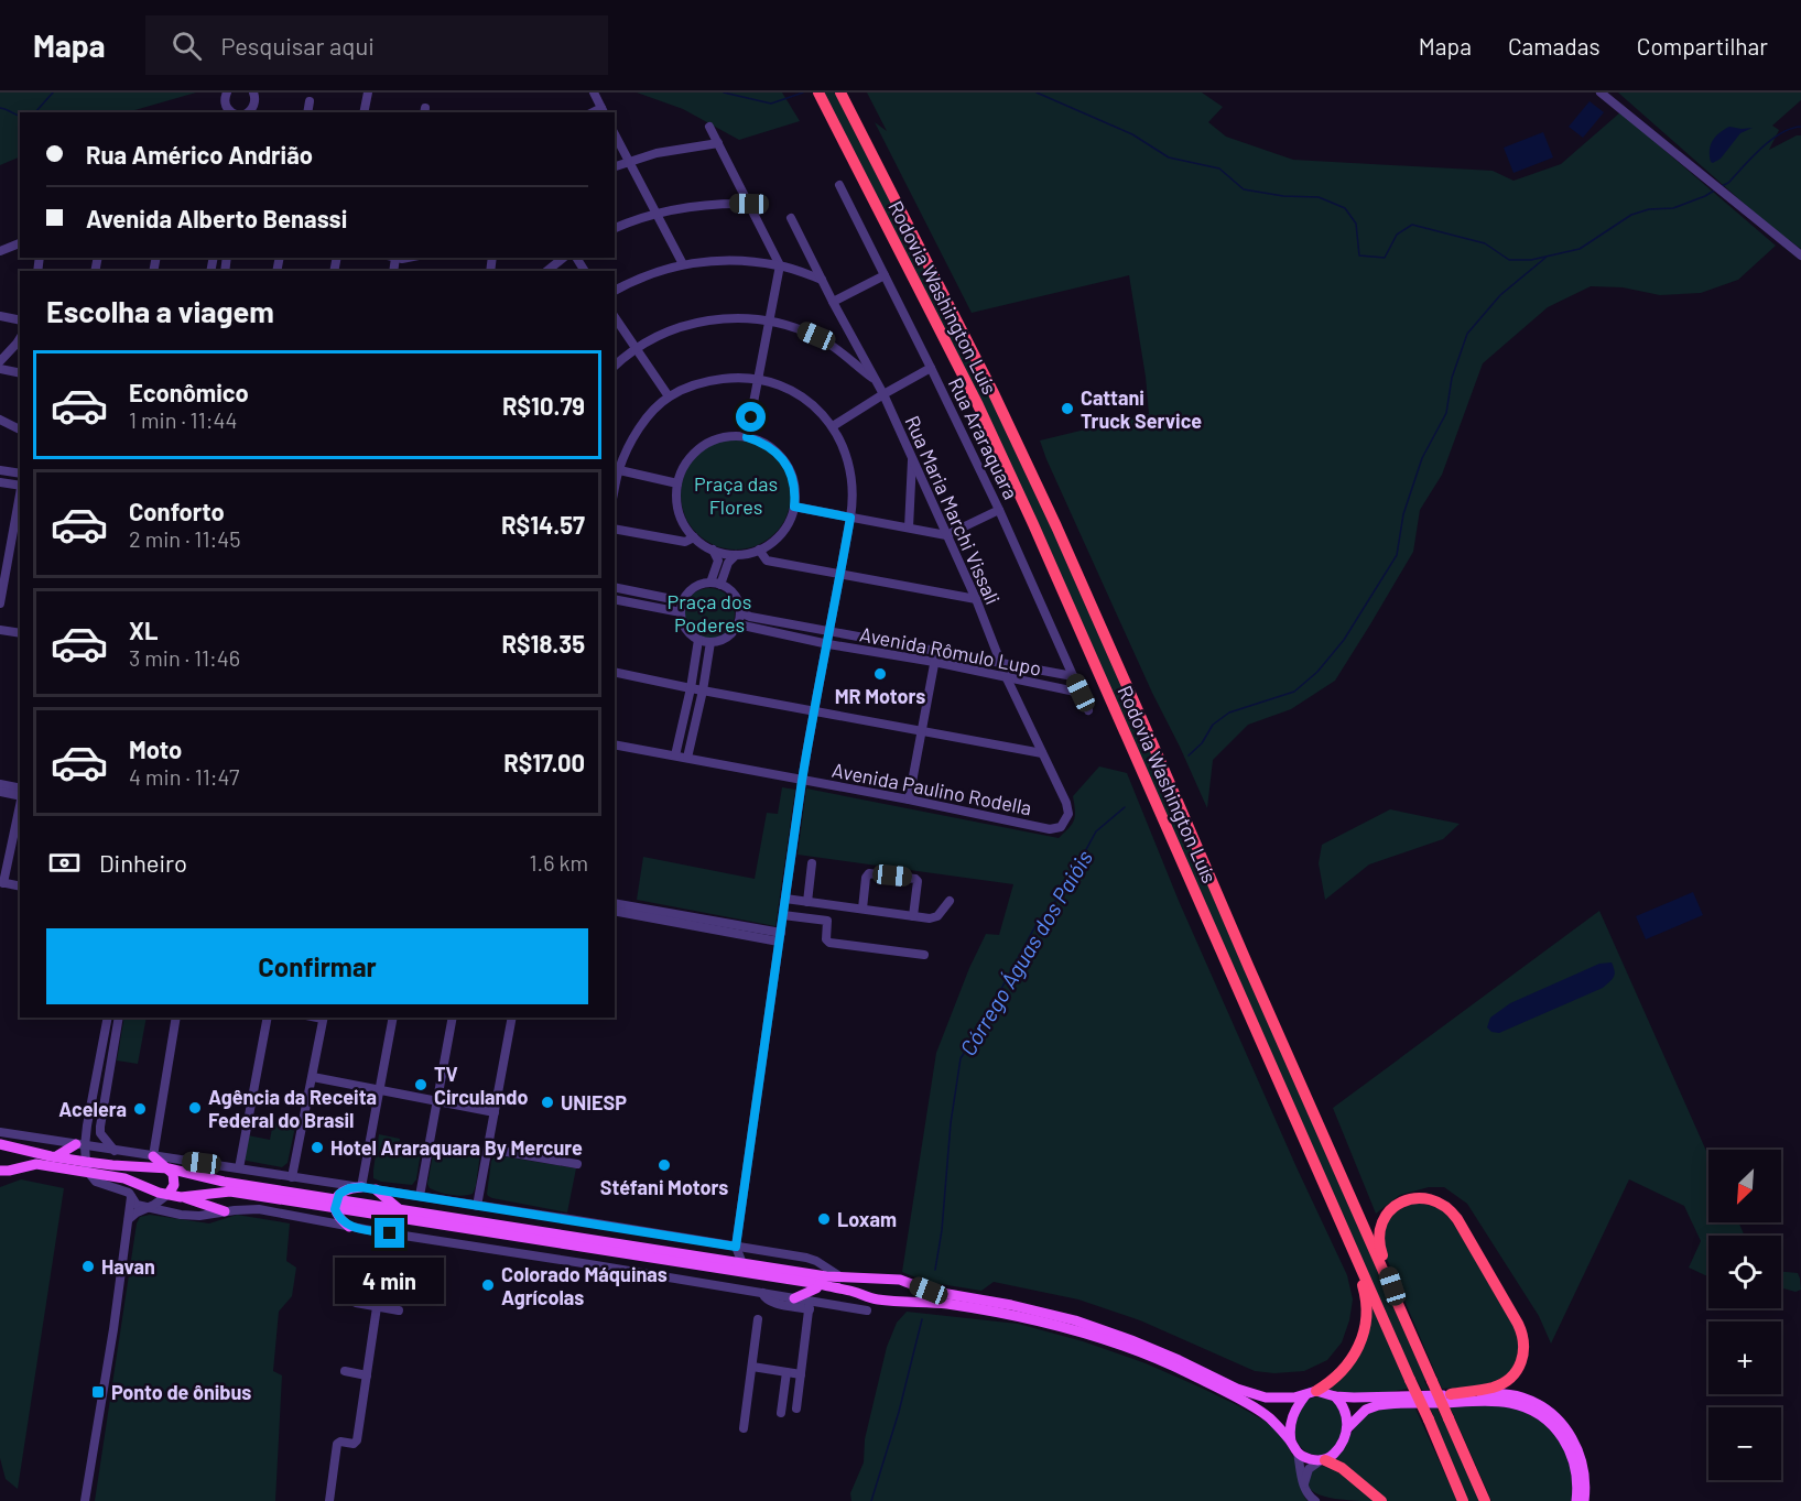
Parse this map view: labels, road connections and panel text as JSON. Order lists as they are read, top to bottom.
{
  "streets": {
    "highway": ["Rodovia Washington Luís"],
    "street": [
      "Rua Araraquara",
      "Rua Maria Marchi Vissali",
      "Avenida Rômulo Lupo",
      "Avenida Paulino Rodella"
    ]
  },
  "crossings": [
    ["Rua Araraquara", "Avenida Rômulo Lupo"],
    ["Rua Maria Marchi Vissali", "Avenida Rômulo Lupo"],
    ["Rua Maria Marchi Vissali", "Avenida Paulino Rodella"]
  ],
  "water": ["Córrego Águas dos Paióis"],
  "parks": ["Praça das Flores", "Praça dos Poderes"],
  "places": {
    "other": [
      "Cattani Truck Service",
      "MR Motors",
      "TV Circulando",
      "UNIESP",
      "Agência da Receita Federal do Brasil",
      "Acelera",
      "Hotel Araraquara By Mercure",
      "Stéfani Motors",
      "Loxam",
      "Havan",
      "Colorado Máquinas Agrícolas"
    ],
    "transit": ["Ponto de ônibus"]
  },
  "north": "bottom left",
  "page": {
    "header": "Mapa",
    "search": "Pesquisar aqui",
    "nav": ["Mapa", "Camadas", "Compartilhar"],
    "banner": ["Rua Américo Andrião", "Avenida Alberto Benassi"],
    "heading": "Escolha a viagem",
    "list": [
      {
        "name": "Econômico",
        "note": "1 min · 11:44",
        "value": "R$10.79"
      },
      {
        "name": "Conforto",
        "note": "2 min · 11:45",
        "value": "R$14.57"
      },
      {
        "name": "XL",
        "note": "3 min · 11:46",
        "value": "R$18.35"
      },
      {
        "name": "Moto",
        "note": "4 min · 11:47",
        "value": "R$17.00"
      }
    ],
    "pay": ["Dinheiro", "1.6 km"],
    "buttons": "Confirmar",
    "map_buttons": ["+", "−"],
    "bubble": "4 min"
  }
}
